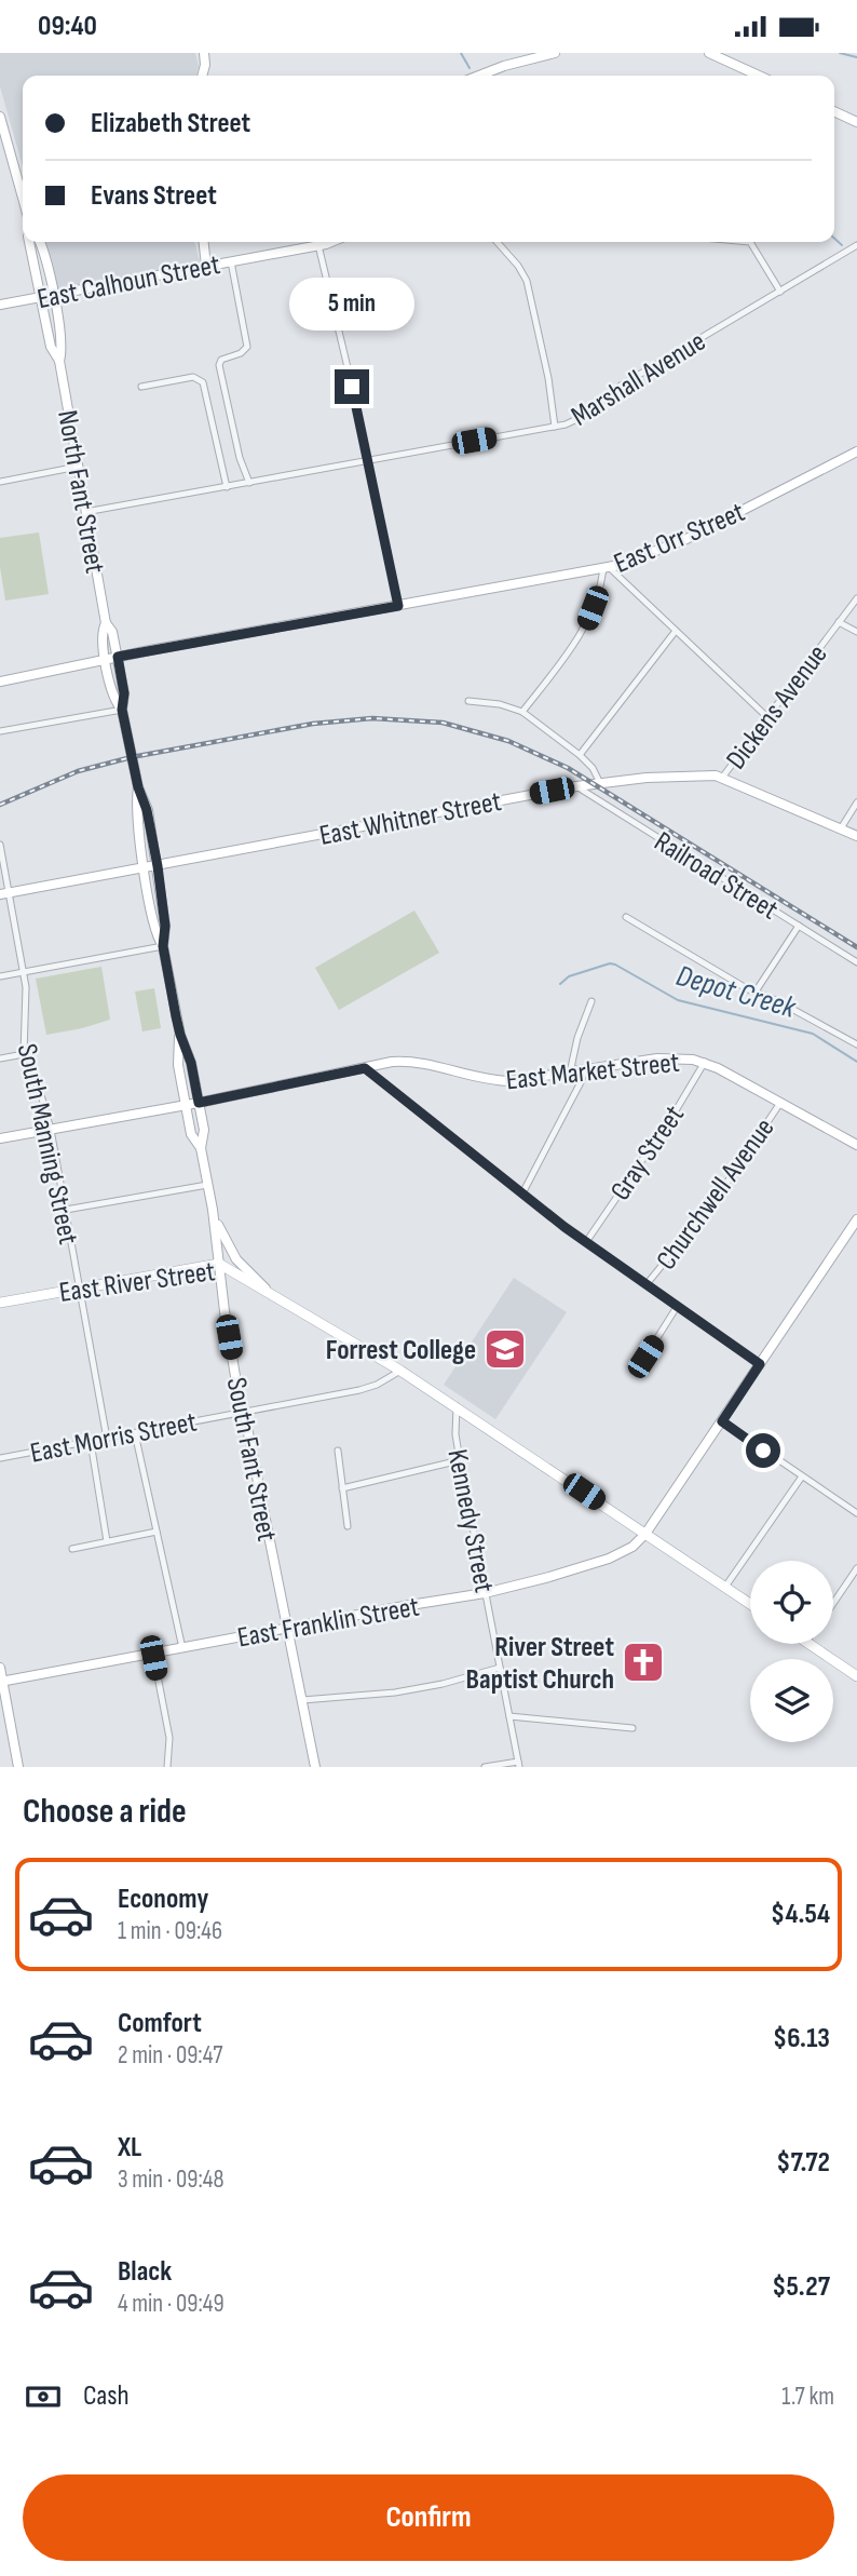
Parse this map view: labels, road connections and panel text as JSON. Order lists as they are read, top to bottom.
{
  "streets": {
    "main road": ["East River Street"],
    "street": [
      "East Calhoun Street",
      "Marshall Avenue",
      "North Fant Street",
      "East Orr Street",
      "Dickens Avenue",
      "East Whitner Street",
      "Railroad Street",
      "East Market Street",
      "South Manning Street",
      "Gray Street",
      "Churchwell Avenue",
      "East Morris Street",
      "South Fant Street",
      "Kennedy Street",
      "East Franklin Street"
    ]
  },
  "crossings": [
    ["East Calhoun Street", "North Fant Street"],
    ["Marshall Avenue", "North Fant Street"],
    ["North Fant Street", "East Orr Street"],
    ["North Fant Street", "East Whitner Street"],
    ["North Fant Street", "South Fant Street"],
    ["Dickens Avenue", "East Whitner Street"],
    ["East Whitner Street", "Railroad Street"],
    ["East Whitner Street", "South Manning Street"],
    ["East Whitner Street", "South Fant Street"],
    ["East Market Street", "South Manning Street"],
    ["East Market Street", "Gray Street"],
    ["East Market Street", "Churchwell Avenue"],
    ["East Market Street", "South Fant Street"],
    ["South Manning Street", "East River Street"],
    ["South Manning Street", "East Morris Street"],
    ["East River Street", "East Morris Street"],
    ["East River Street", "South Fant Street"],
    ["East River Street", "Kennedy Street"],
    ["East River Street", "East Franklin Street"],
    ["East Morris Street", "South Fant Street"],
    ["South Fant Street", "East Franklin Street"],
    ["Kennedy Street", "East Franklin Street"]
  ],
  "water": ["Depot Creek"],
  "places": {
    "school or university": ["Forrest College"],
    "church": ["River Street Baptist Church"]
  },
  "page": {
    "status": "09:40",
    "banner": ["Elizabeth Street", "Evans Street"],
    "bubble": "5 min",
    "heading": "Choose a ride",
    "list": [
      {
        "name": "Economy",
        "note": "1 min · 09:46",
        "value": "$4.54"
      },
      {
        "name": "Comfort",
        "note": "2 min · 09:47",
        "value": "$6.13"
      },
      {
        "name": "XL",
        "note": "3 min · 09:48",
        "value": "$7.72"
      },
      {
        "name": "Black",
        "note": "4 min · 09:49",
        "value": "$5.27"
      }
    ],
    "pay": ["Cash", "1.7 km"],
    "buttons": "Confirm"
  }
}
